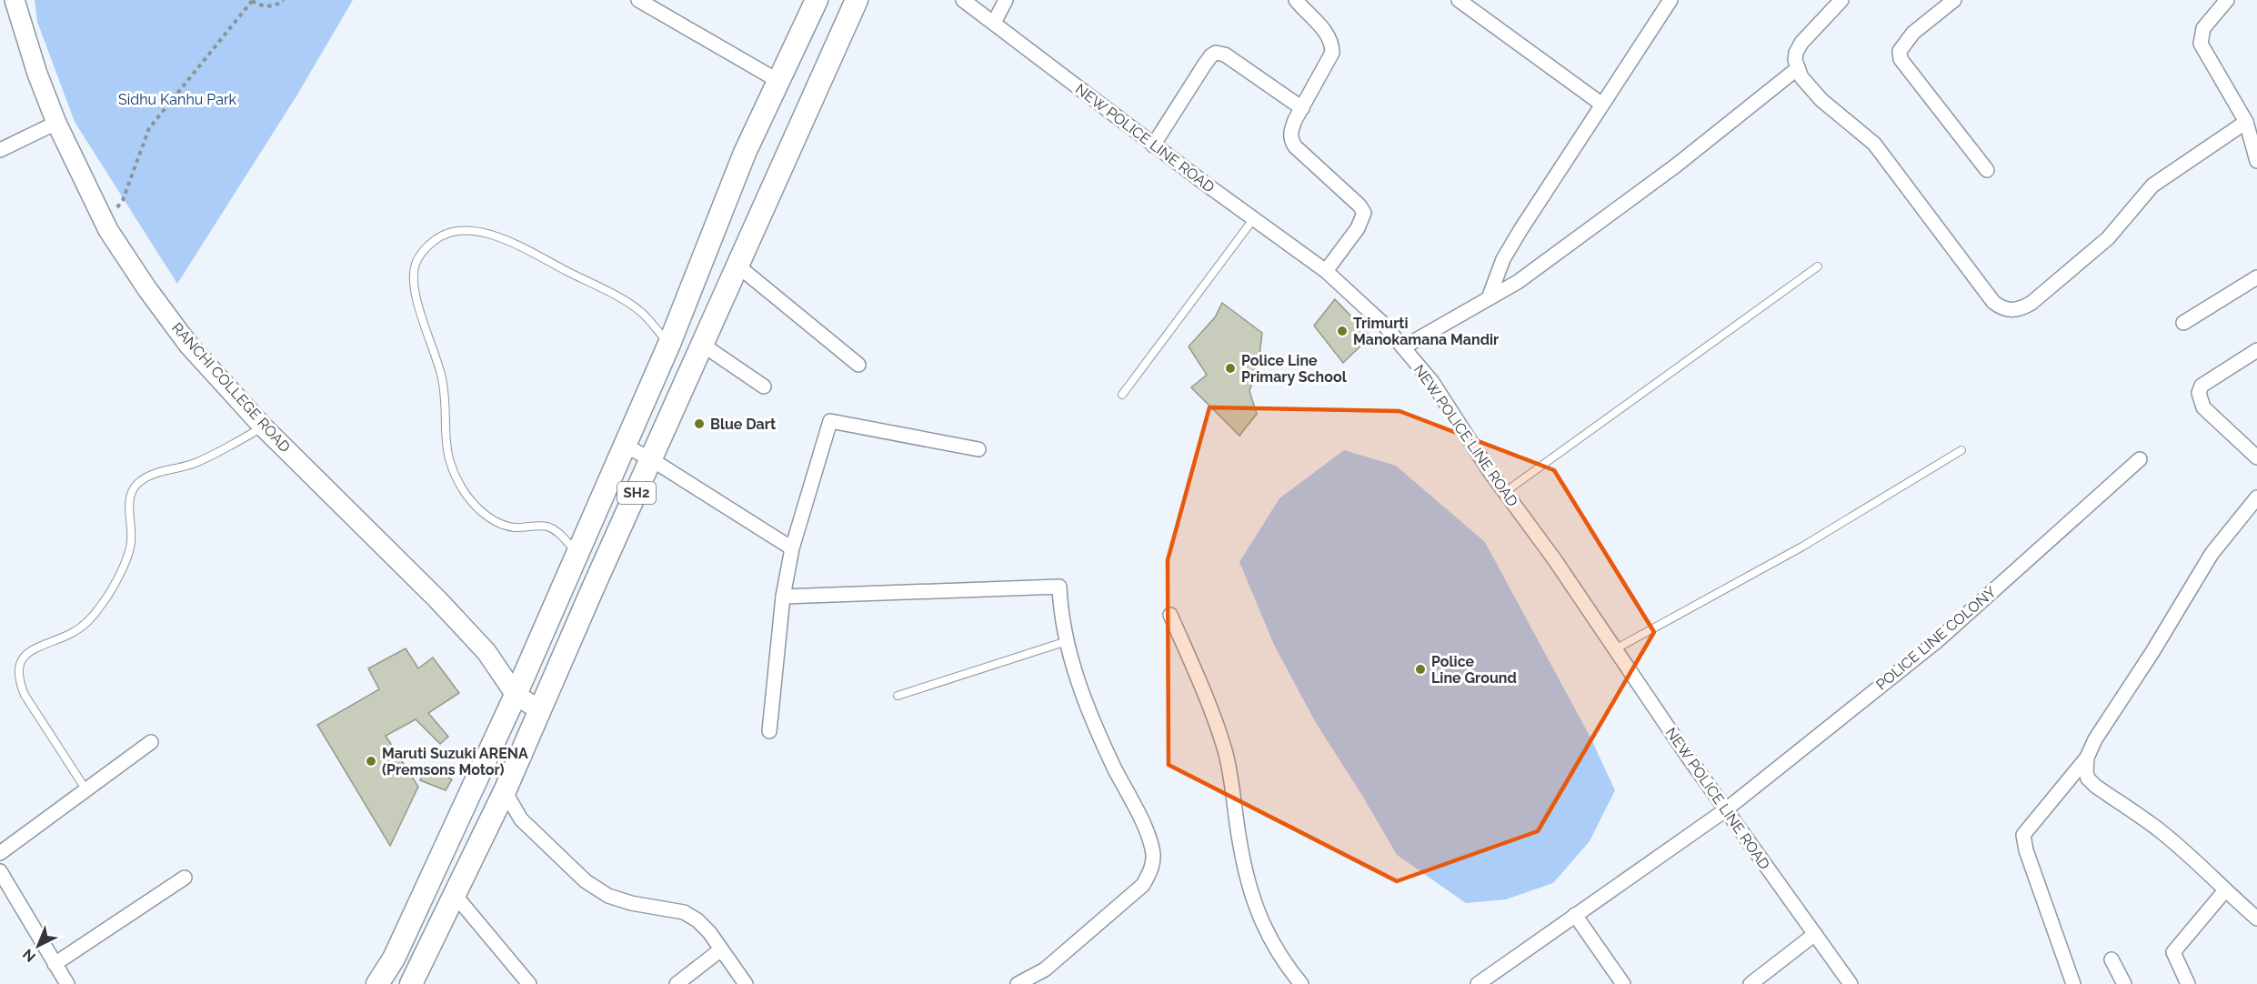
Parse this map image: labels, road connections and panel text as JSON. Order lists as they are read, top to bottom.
{
  "streets": {
    "main road": ["SH2"],
    "street": ["NEW POLICE LINE ROAD", "RANCHI COLLEGE ROAD", "POLICE LINE COLONY"]
  },
  "crossings": [
    ["NEW POLICE LINE ROAD", "POLICE LINE COLONY"],
    ["RANCHI COLLEGE ROAD", "SH2"]
  ],
  "parks": ["Sidhu Kanhu Park"],
  "places": [
    "Trimurti Manokamana Mandir",
    "Police Line Primary School",
    "Blue Dart",
    "Police Line Ground",
    "Maruti Suzuki ARENA (Premsons Motor)"
  ],
  "north": "bottom left"
}
